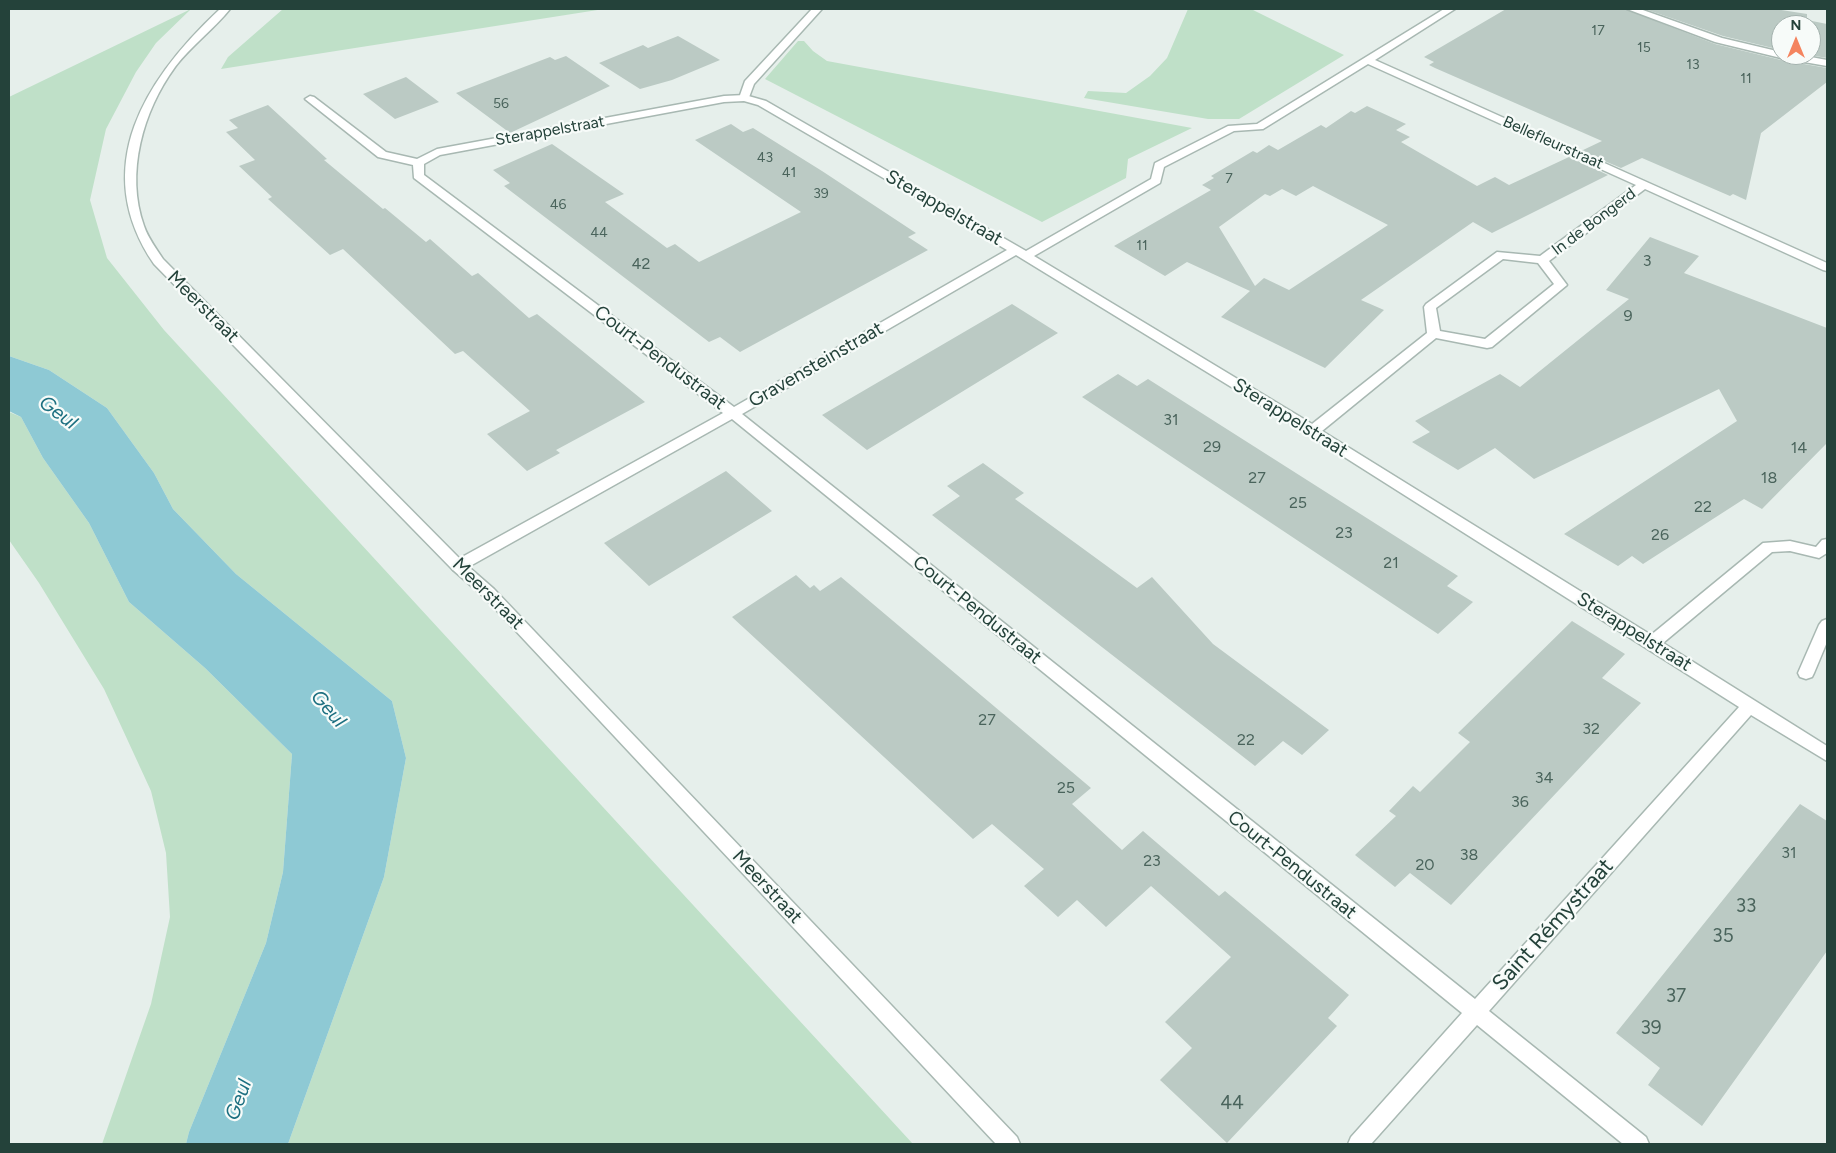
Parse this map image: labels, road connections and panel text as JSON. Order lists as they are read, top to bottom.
{
  "streets": {
    "street": [
      "Sterappelstraat",
      "Bellefleurstraat",
      "In de Bongerd",
      "Meerstraat",
      "Court-Pendustraat",
      "Gravensteinstraat",
      "Saint Rémystraat"
    ]
  },
  "crossings": [
    ["Sterappelstraat", "Court-Pendustraat"],
    ["Sterappelstraat", "Gravensteinstraat"],
    ["Sterappelstraat", "Saint Rémystraat"],
    ["Bellefleurstraat", "In de Bongerd"],
    ["Bellefleurstraat", "Gravensteinstraat"],
    ["Meerstraat", "Gravensteinstraat"],
    ["Court-Pendustraat", "Gravensteinstraat"],
    ["Court-Pendustraat", "Saint Rémystraat"]
  ],
  "water": ["Geul"],
  "house_numbers": [
    "17",
    "15",
    "13",
    "11",
    "56",
    "43",
    "41",
    "7",
    "39",
    "46",
    "44",
    "11",
    "3",
    "42",
    "9",
    "31",
    "29",
    "14",
    "27",
    "18",
    "25",
    "22",
    "23",
    "26",
    "21",
    "27",
    "32",
    "22",
    "34",
    "25",
    "36",
    "31",
    "38",
    "23",
    "20",
    "33",
    "35",
    "37",
    "39",
    "44"
  ],
  "north": "top"
}
